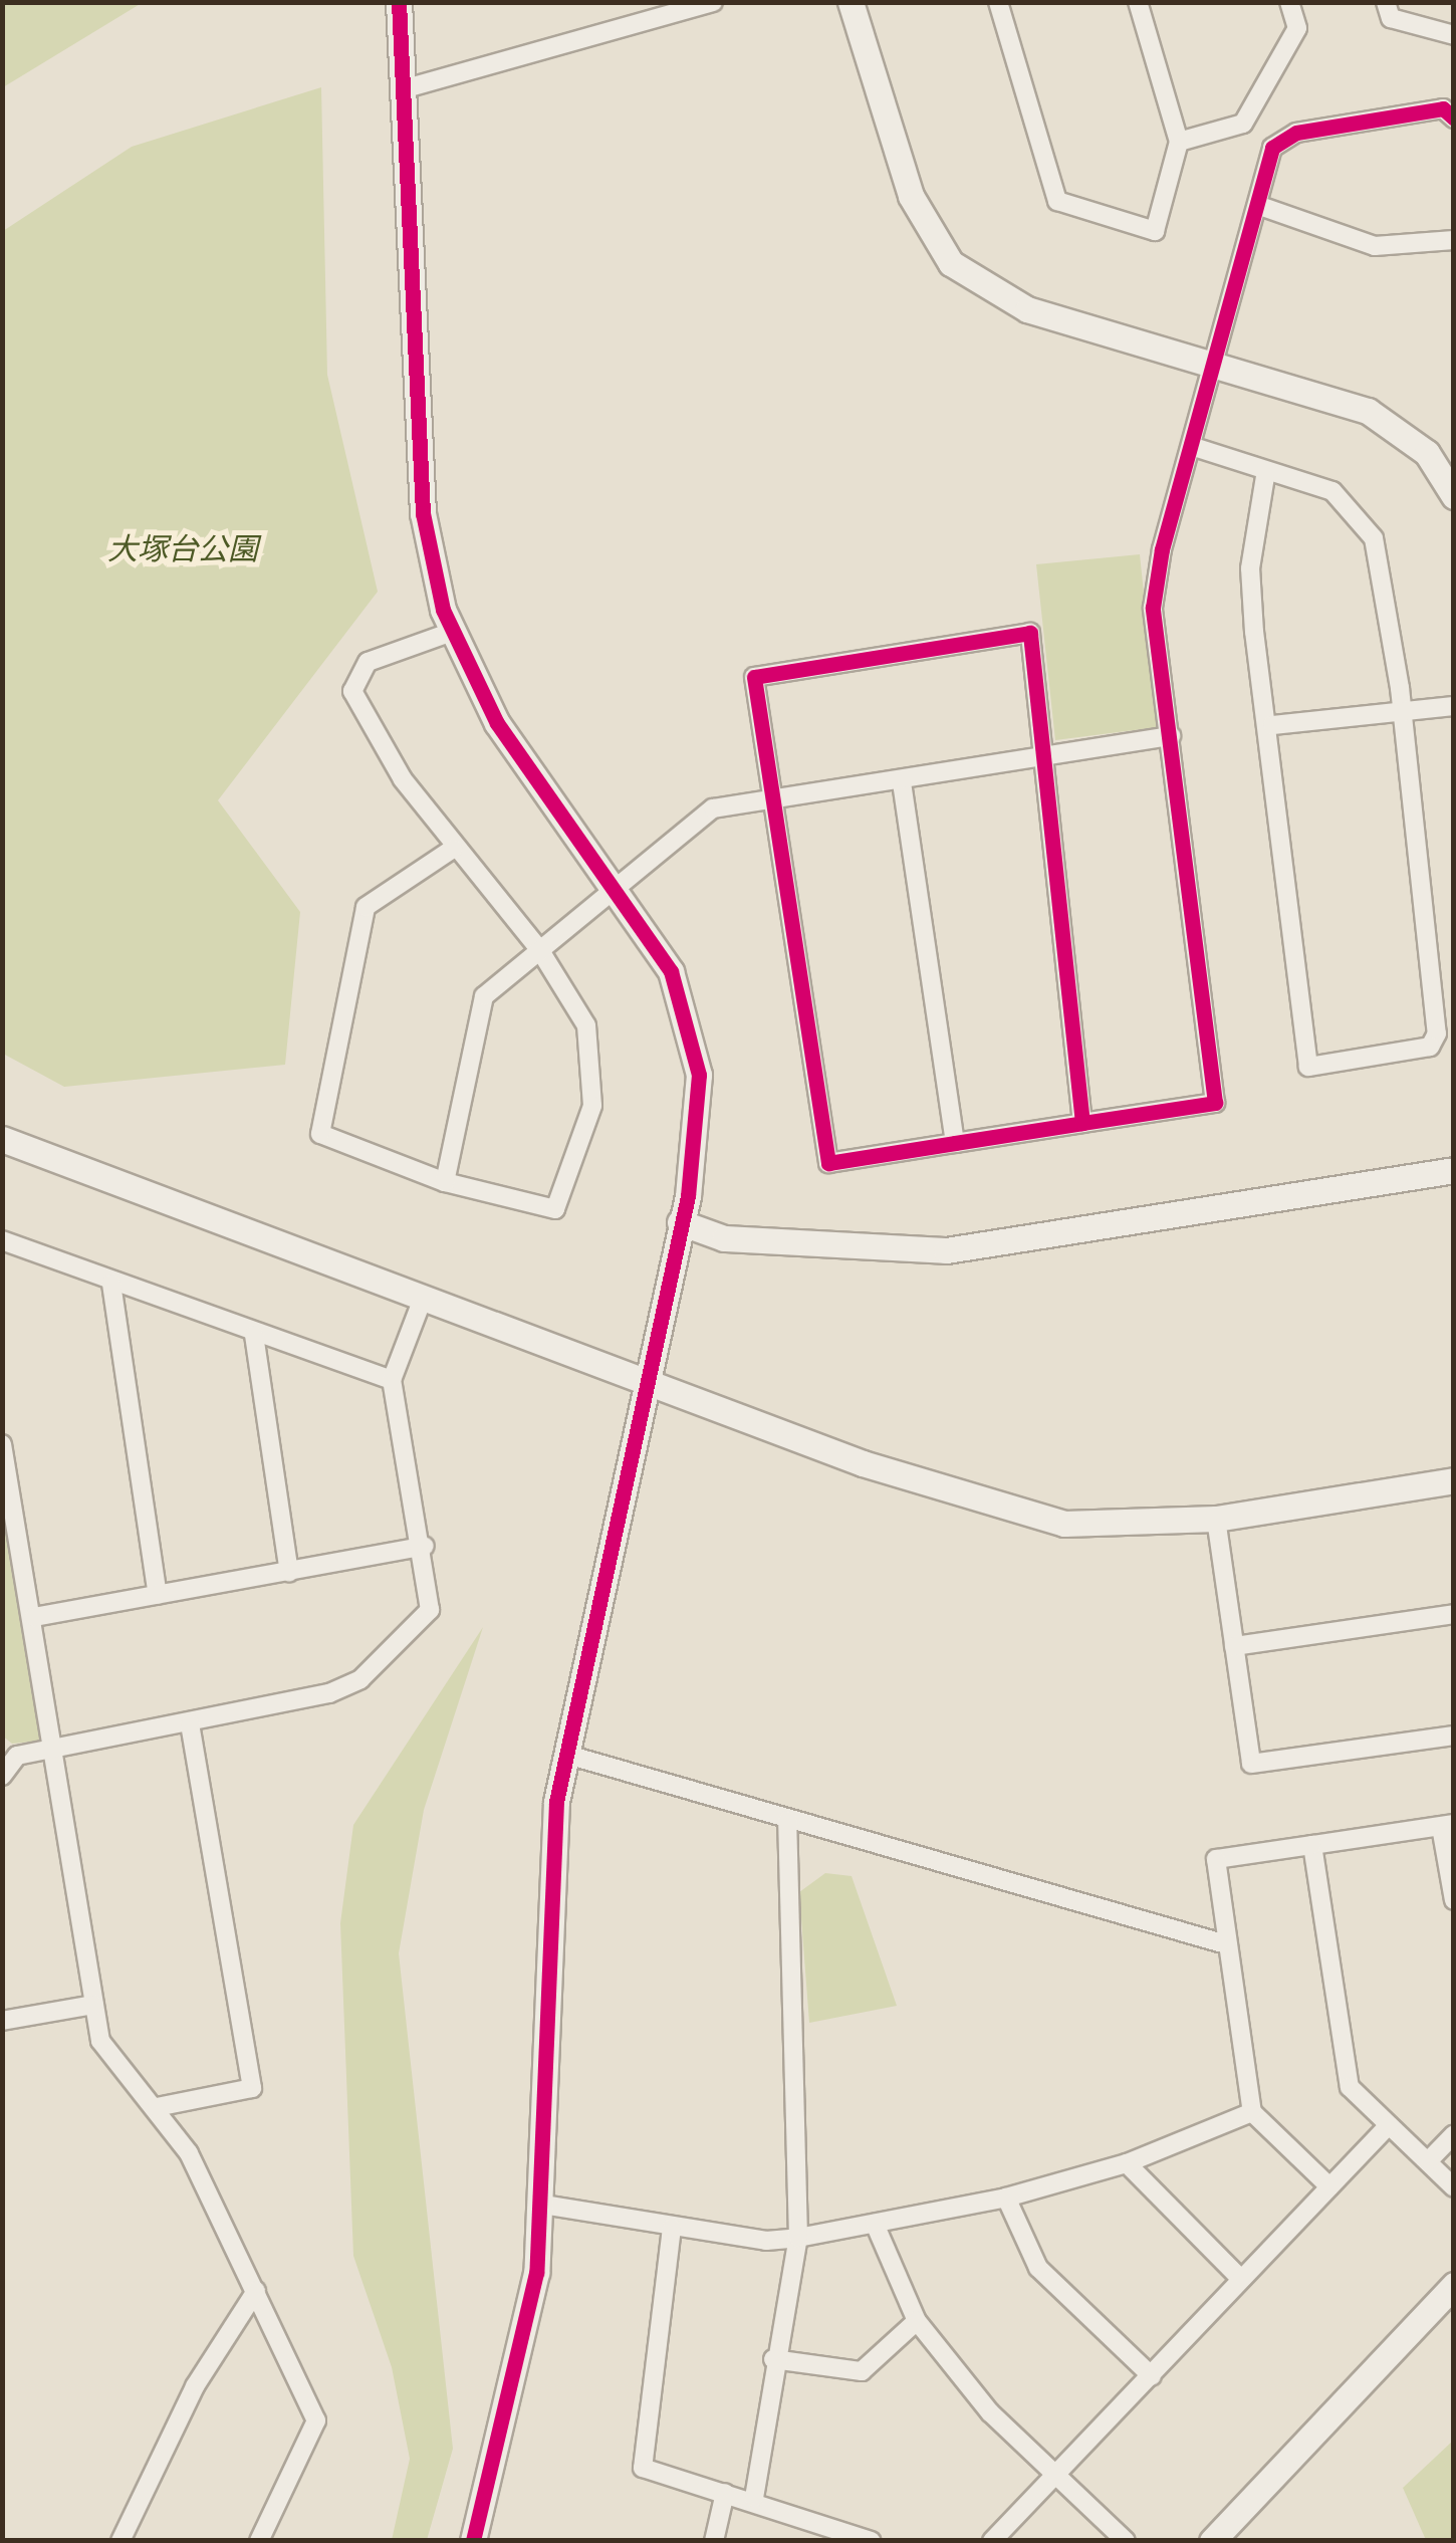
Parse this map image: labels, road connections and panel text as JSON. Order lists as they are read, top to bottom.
{
  "parks": ["大塚台公園"]
}
